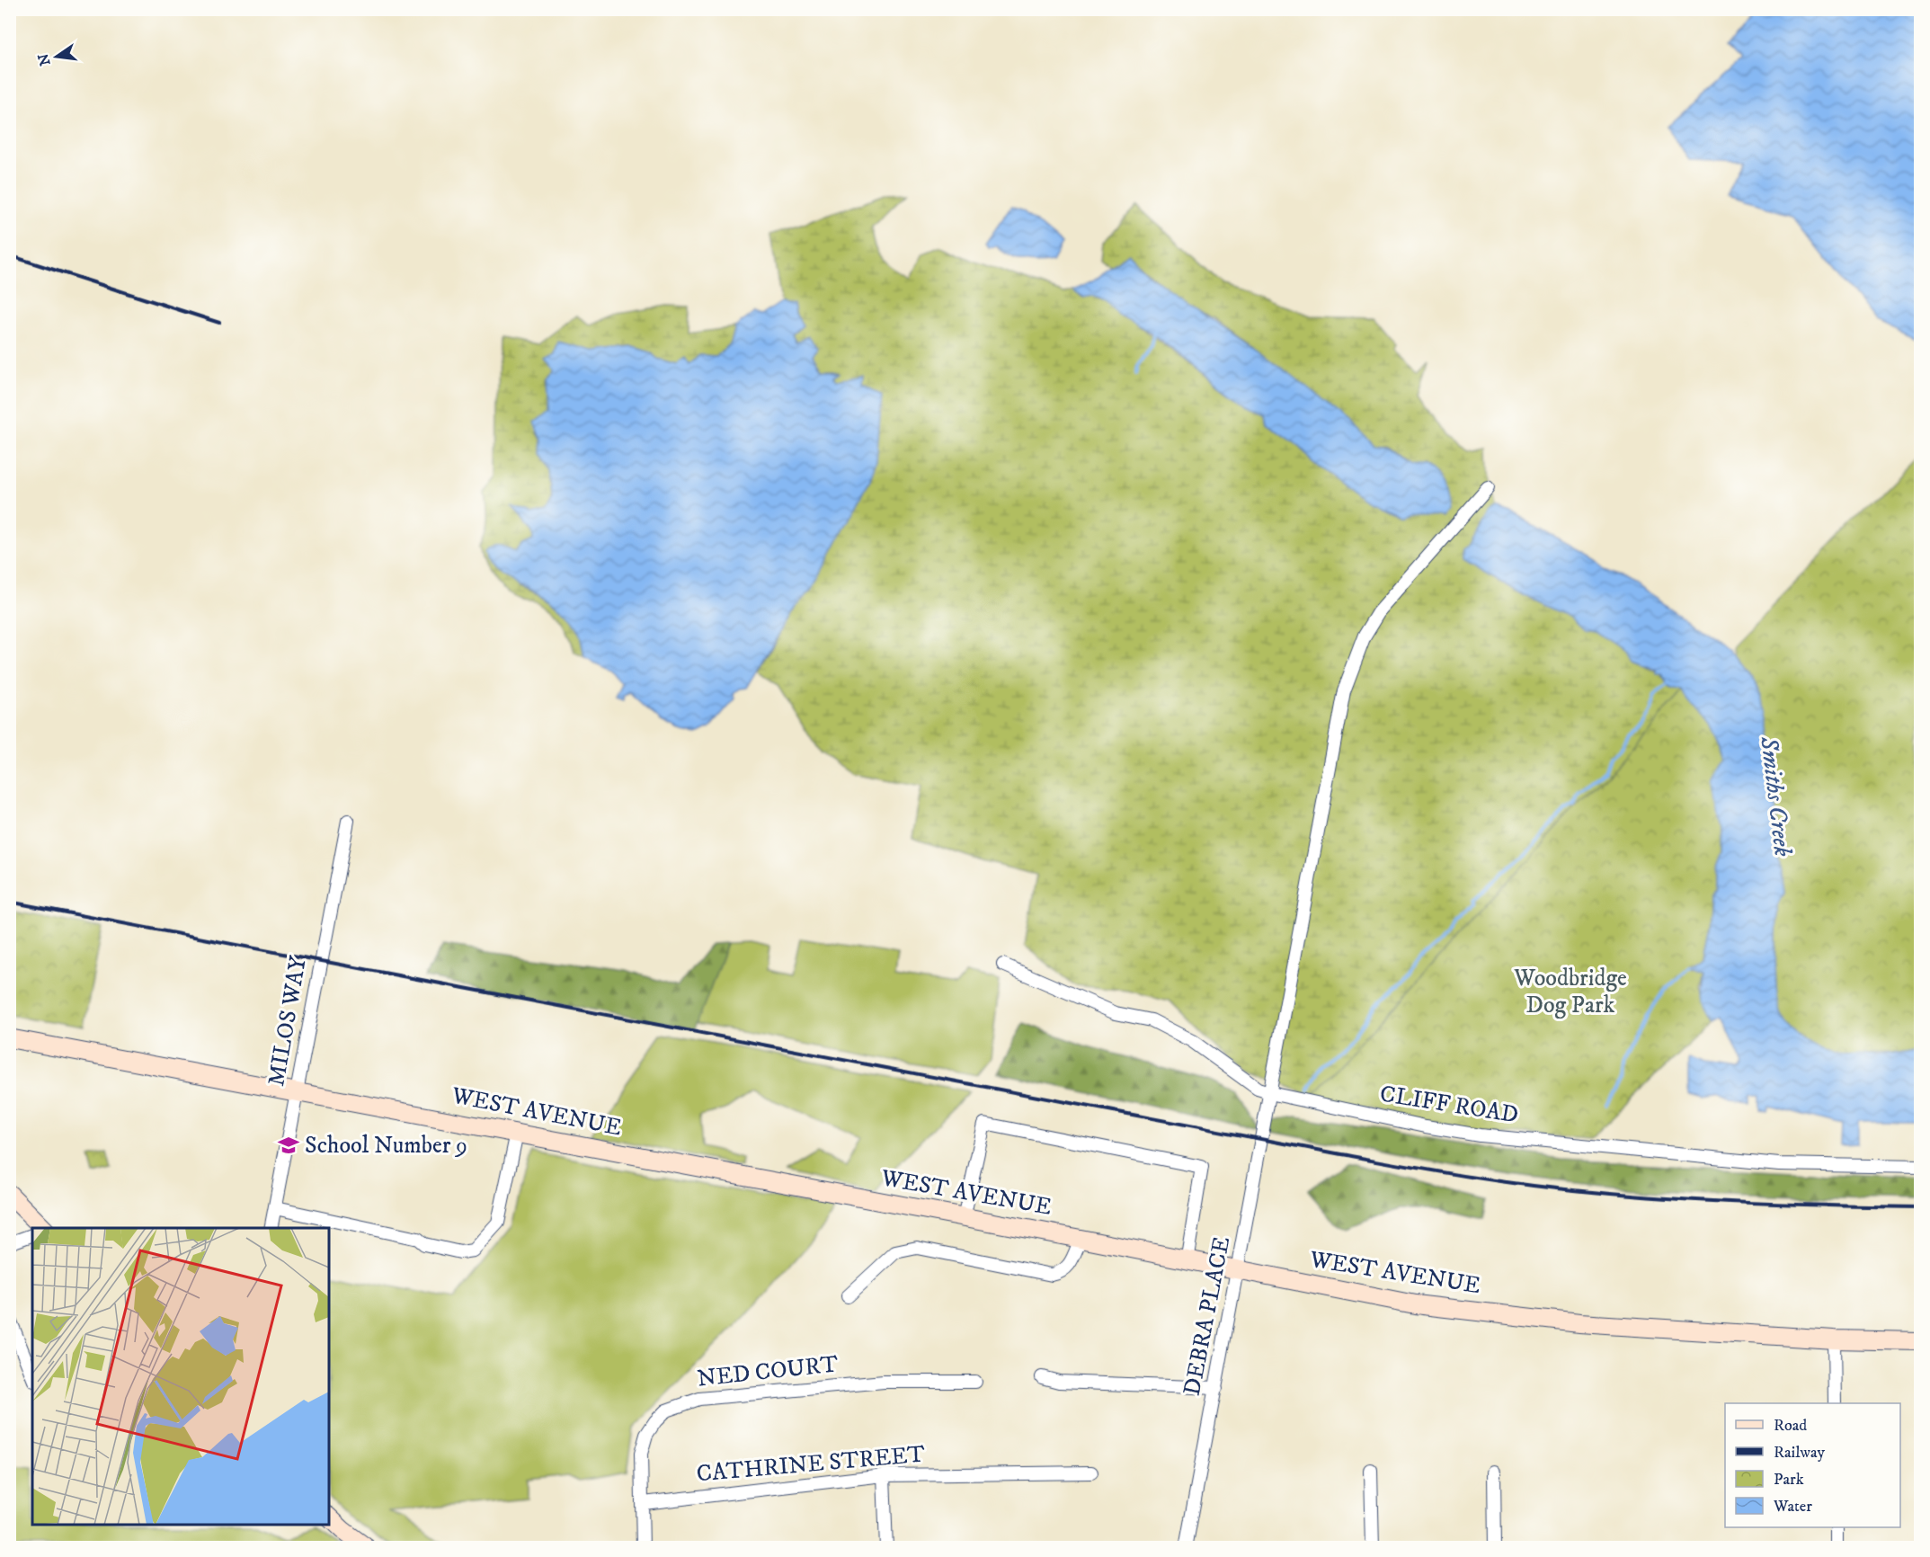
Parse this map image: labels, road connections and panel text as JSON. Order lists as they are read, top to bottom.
{
  "streets": {
    "street": [
      "MILOS WAY",
      "CLIFF ROAD",
      "WEST AVENUE",
      "DEBRA PLACE",
      "NED COURT",
      "CATHRINE STREET"
    ]
  },
  "crossings": [
    ["MILOS WAY", "WEST AVENUE"],
    ["CLIFF ROAD", "DEBRA PLACE"],
    ["WEST AVENUE", "DEBRA PLACE"],
    ["NED COURT", "CATHRINE STREET"]
  ],
  "water": ["Smiths Creek"],
  "parks": ["Woodbridge Dog Park"],
  "places": {
    "school or university": ["School Number 9"]
  },
  "legend": [
    "Road",
    "Railway",
    "Park",
    "Water"
  ],
  "north": "left"
}
